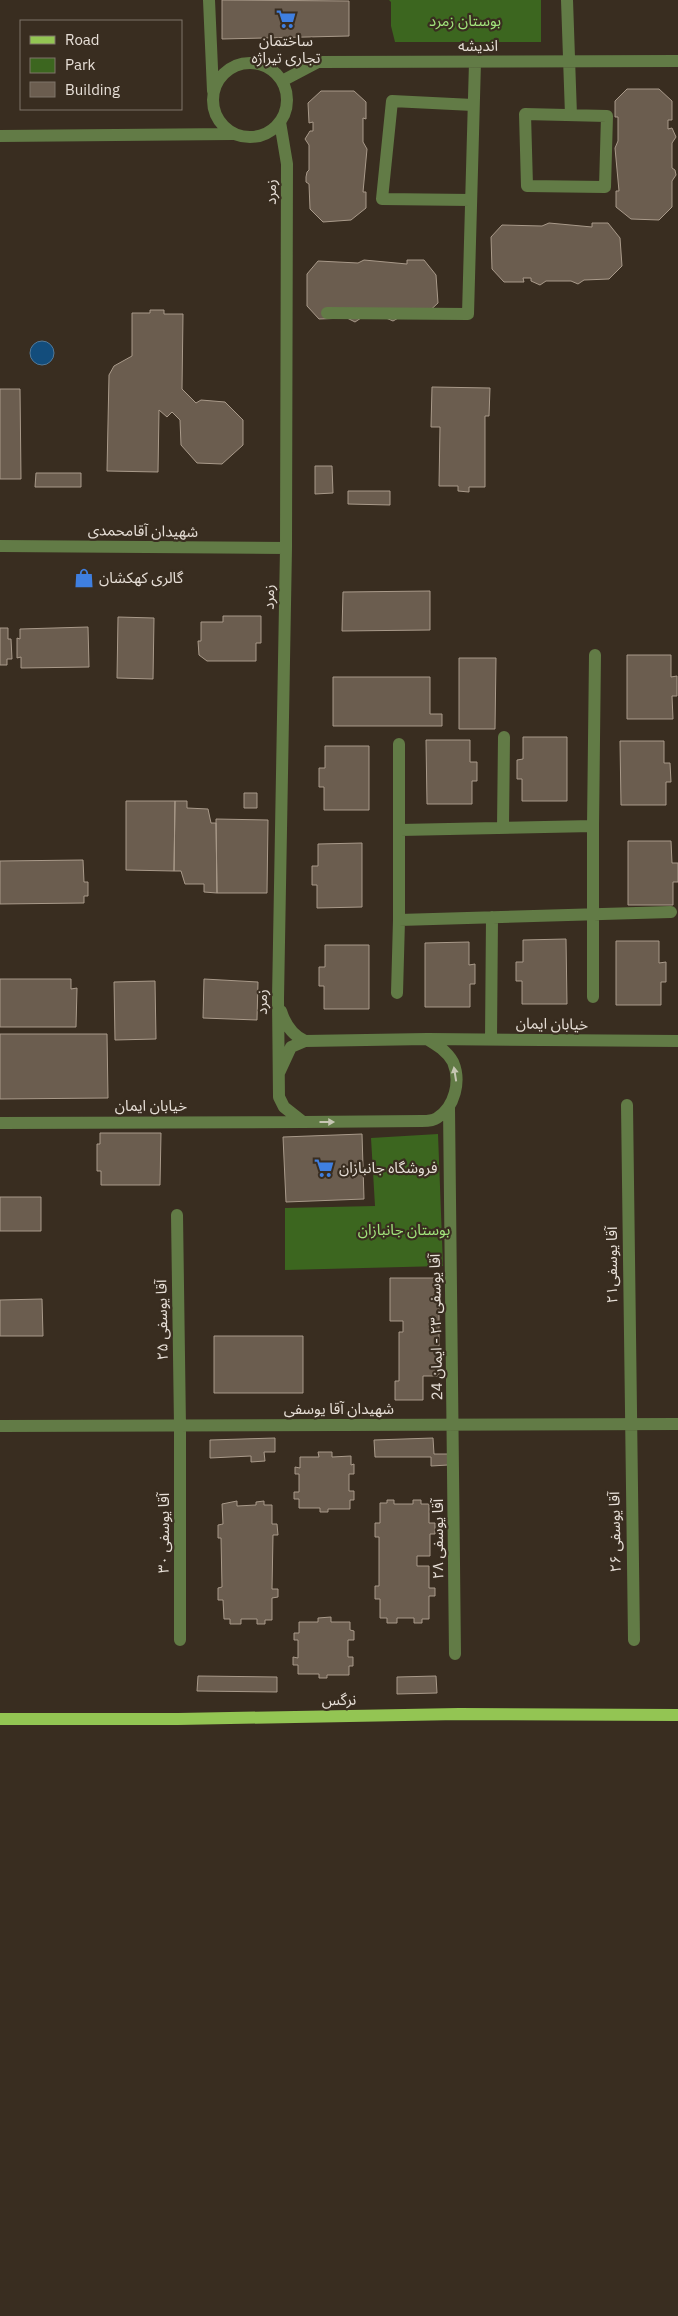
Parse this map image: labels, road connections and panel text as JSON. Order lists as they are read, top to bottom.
{
  "streets": {
    "main road": ["نرگس"],
    "street": [
      "انديشه",
      "زمرد",
      "شهیدان آقامحمدی",
      "خیابان ایمان",
      "آقا یوسفی۲۱",
      "آقا یوسفی ۲۵",
      "آقا یوسفی ۲۳ - ایمان 24",
      "شهیدان آقا یوسفی",
      "آقا یوسفی ۲۶",
      "آقا یوسفی ۳۰",
      "آقا یوسفی ۲۸"
    ]
  },
  "crossings": [
    ["انديشه", "زمرد"],
    ["زمرد", "شهیدان آقامحمدی"],
    ["زمرد", "خیابان ایمان"],
    ["خیابان ایمان", "آقا یوسفی ۲۳ - ایمان 24"],
    ["آقا یوسفی۲۱", "شهیدان آقا یوسفی"],
    ["آقا یوسفی۲۱", "آقا یوسفی ۲۶"],
    ["آقا یوسفی ۲۵", "شهیدان آقا یوسفی"],
    ["آقا یوسفی ۲۵", "آقا یوسفی ۳۰"],
    ["آقا یوسفی ۲۳ - ایمان 24", "شهیدان آقا یوسفی"],
    ["آقا یوسفی ۲۳ - ایمان 24", "آقا یوسفی ۲۸"],
    ["شهیدان آقا یوسفی", "آقا یوسفی ۲۶"],
    ["شهیدان آقا یوسفی", "آقا یوسفی ۳۰"],
    ["شهیدان آقا یوسفی", "آقا یوسفی ۲۸"]
  ],
  "parks": ["بوستان زمرد", "بوستان جانبازان"],
  "places": {
    "supermarket": ["ساختمان تجاری تیراژه", "فروشگاه جانبازان"],
    "shop": ["گالری کهکشان"]
  },
  "legend": ["Road", "Park", "Building"]
}
